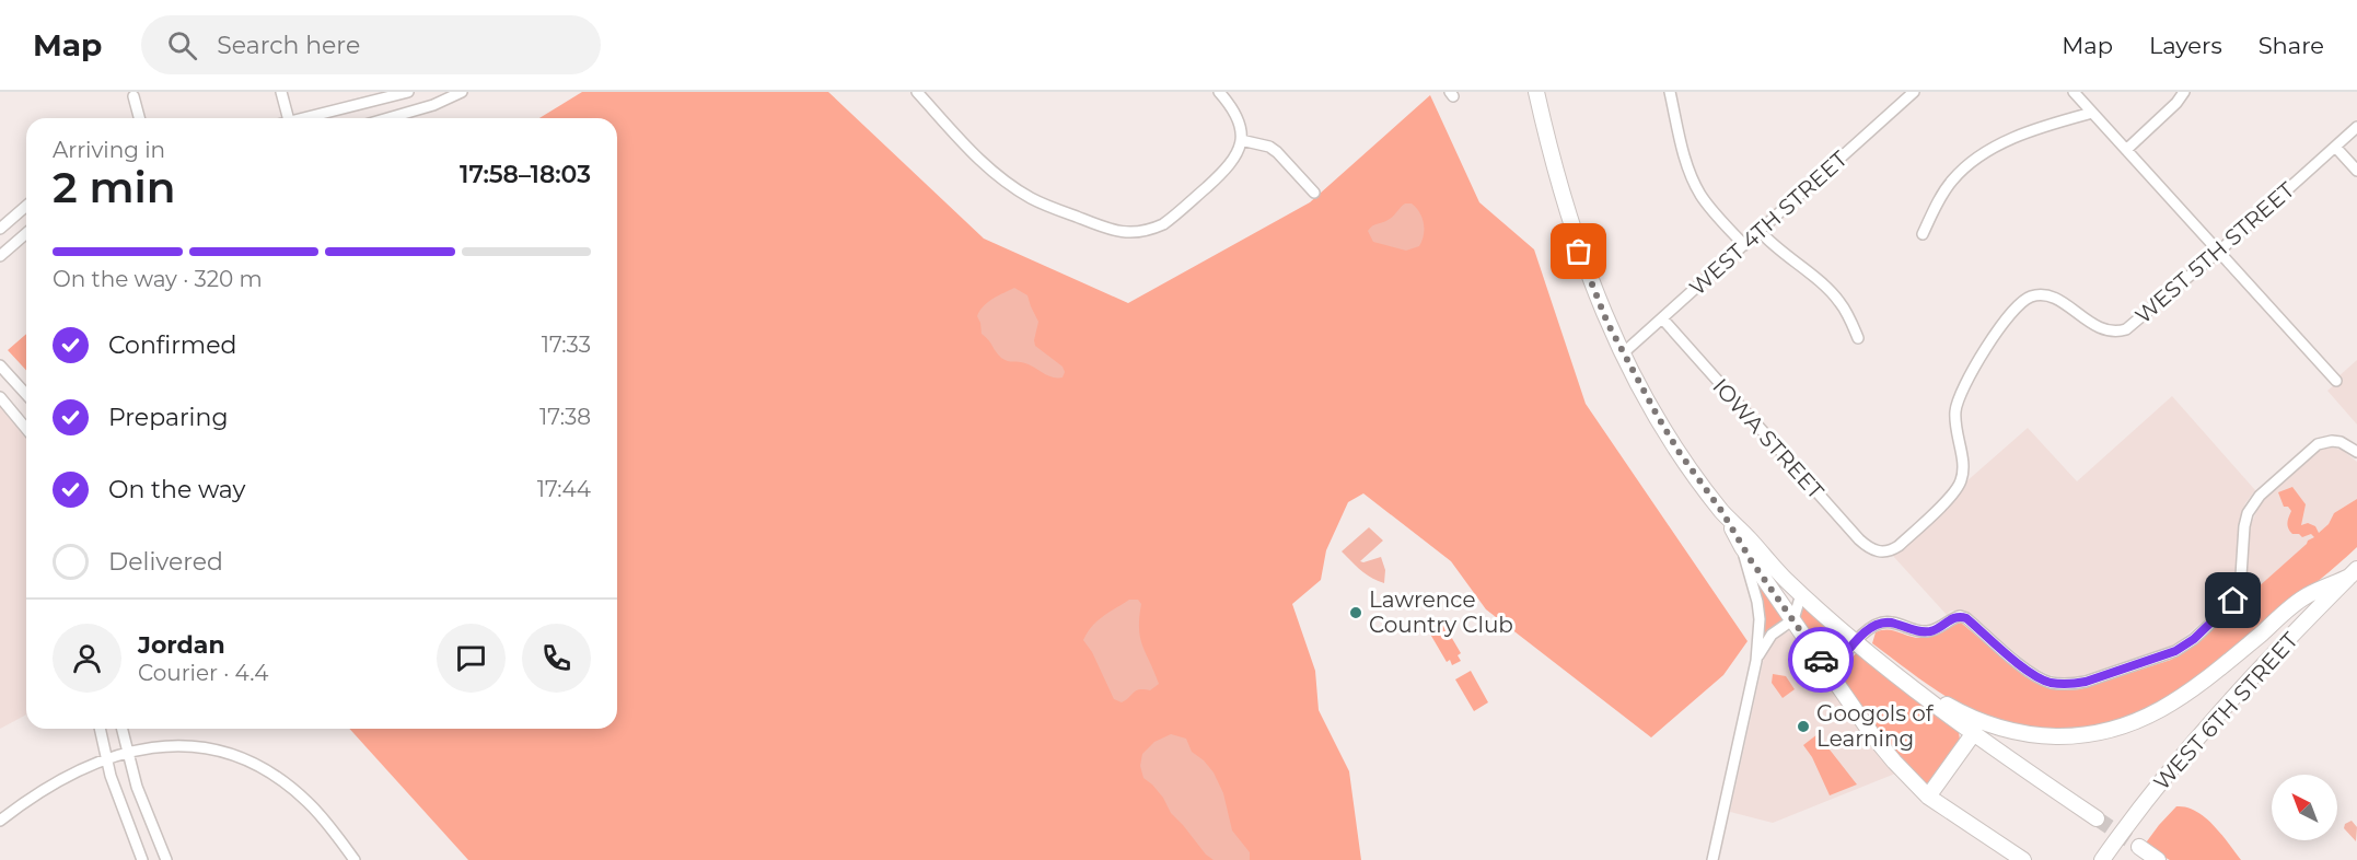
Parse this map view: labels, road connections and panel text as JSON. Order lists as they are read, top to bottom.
{
  "streets": {
    "highway": ["WEST 6TH STREET"],
    "street": ["WEST 4TH STREET", "WEST 5TH STREET", "IOWA STREET"]
  },
  "crossings": [
    ["WEST 4TH STREET", "IOWA STREET"],
    ["WEST 5TH STREET", "IOWA STREET"]
  ],
  "places": ["Lawrence Country Club", "Googols of Learning"],
  "north": "top left",
  "page": {
    "header": "Map",
    "search": "Search here",
    "nav": ["Map", "Layers", "Share"],
    "heading": ["2 min", "Arriving in", "17:58–18:03"],
    "panel": ["Jordan", "Courier · 4.4"],
    "bar": "On the way · 320 m",
    "list": [
      ["Confirmed", "17:33"],
      ["Preparing", "17:38"],
      ["On the way", "17:44"],
      "Delivered"
    ]
  }
}
